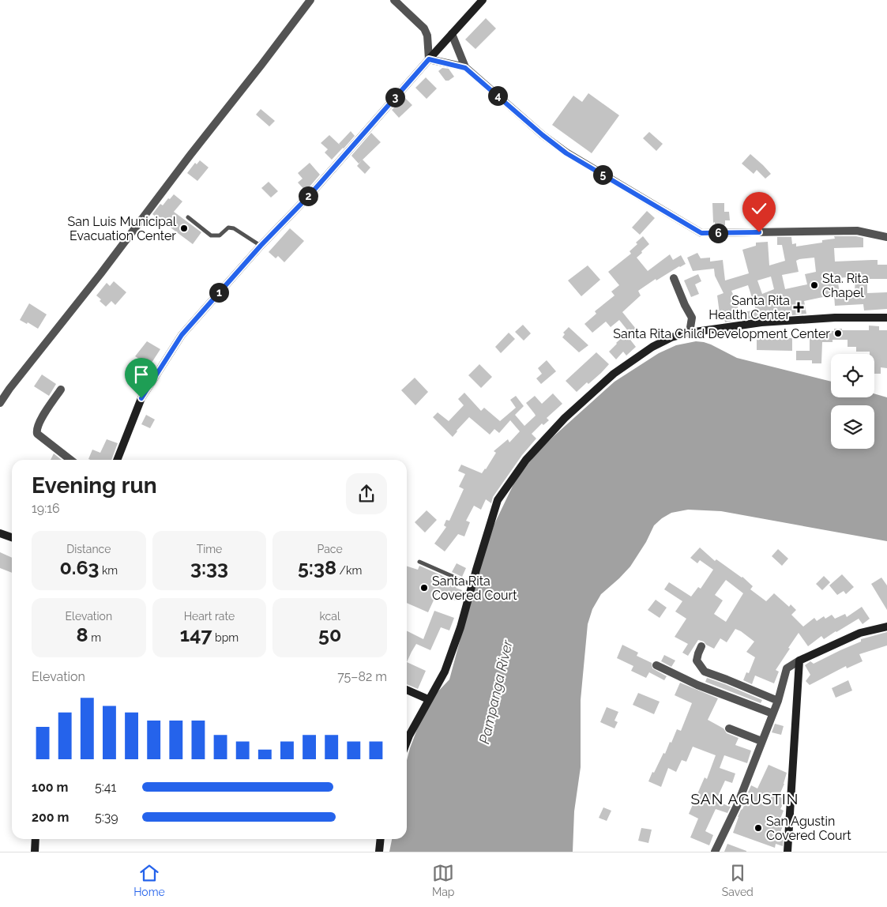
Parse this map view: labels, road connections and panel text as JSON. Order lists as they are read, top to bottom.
{
  "districts": ["SAN AGUSTIN"],
  "water": ["Pampanga River"],
  "places": {
    "other": [
      "San Luis Municipal Evacuation Center",
      "Sta. Rita Chapel",
      "Santa Rita Child Development Center",
      "Santa Rita Covered Court",
      "San Agustin Covered Court"
    ],
    "health": ["Santa Rita Health Center"]
  },
  "page": {
    "pins": [
      "4",
      "3",
      "5",
      "2",
      "6",
      "1"
    ],
    "heading": ["Evening run", "19:16"],
    "stats": [
      ["Distance", "0.63 km"],
      ["Time", "3:33"],
      ["Pace", "5:38 /km"],
      ["Elevation", "8 m"],
      ["Heart rate", "147 bpm"],
      ["kcal", "50"]
    ],
    "chart": ["Elevation", "75–82 m"],
    "list": [
      {
        "name": "100 m",
        "note": "5:41"
      },
      {
        "name": "200 m",
        "note": "5:39"
      }
    ],
    "tabs": ["Home", "Map", "Saved"]
  }
}
